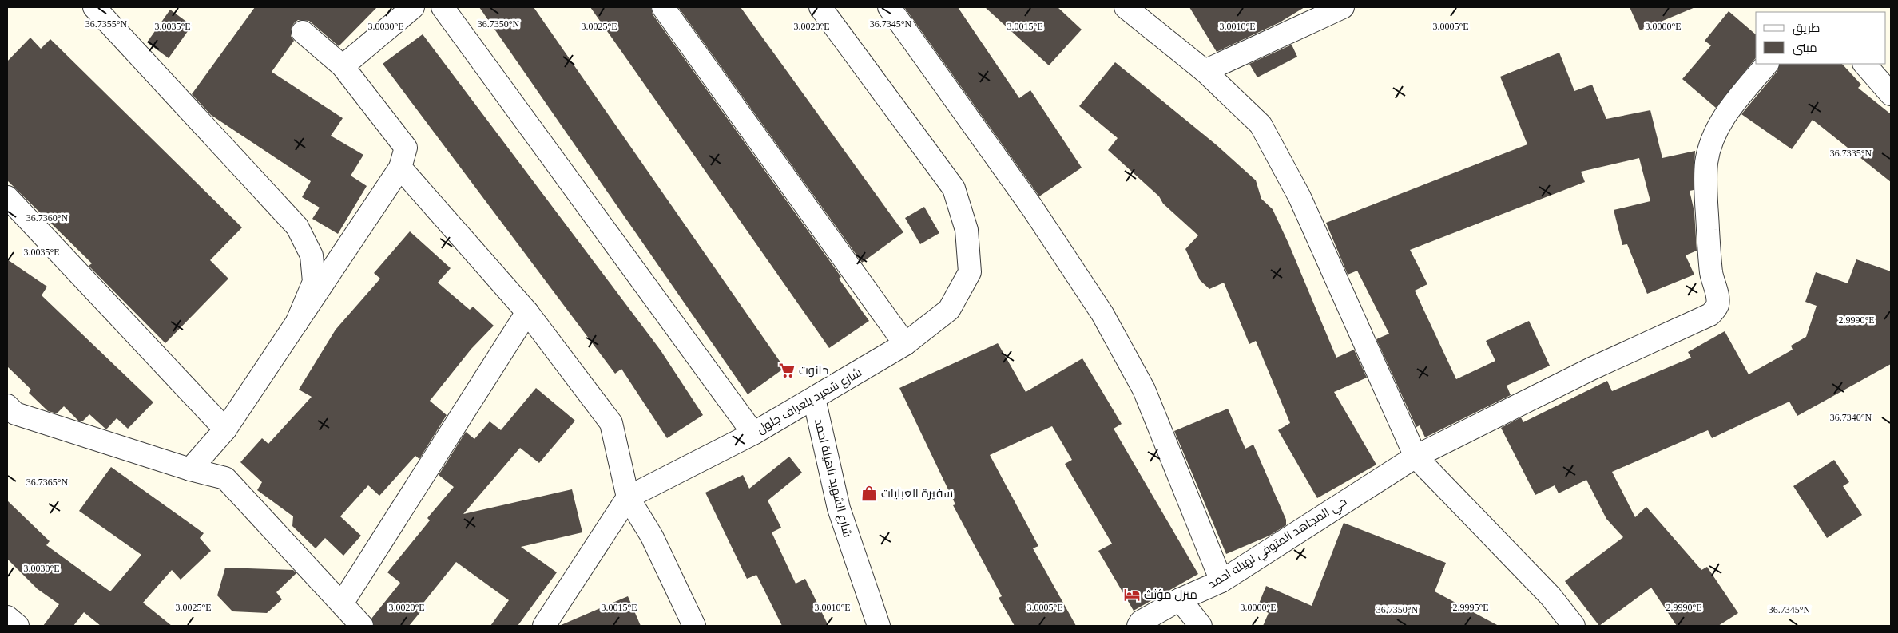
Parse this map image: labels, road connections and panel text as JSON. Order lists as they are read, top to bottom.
{
  "streets": {
    "street": ["شارع شعيد بلعراف جلول", "شارع الشهيد ناهيلة احمد", "حي المجاهد المتوفي نهيله احمد"]
  },
  "crossings": [
    ["شارع شعيد بلعراف جلول", "شارع الشهيد ناهيلة احمد"]
  ],
  "places": {
    "supermarket": ["حانوت"],
    "shop": ["سفيرة العبايات"],
    "hotel": ["منزل مؤثث"]
  },
  "legend": ["طريق", "مبنى"],
  "coordinates": [
    "36.7355°N",
    "36.7350°N",
    "36.7345°N",
    "3.0035°E",
    "3.0030°E",
    "3.0025°E",
    "3.0020°E",
    "3.0015°E",
    "3.0010°E",
    "3.0005°E",
    "3.0000°E",
    "36.7335°N",
    "36.7360°N",
    "2.9990°E",
    "36.7340°N",
    "36.7365°N",
    "2.9995°E"
  ]
}
